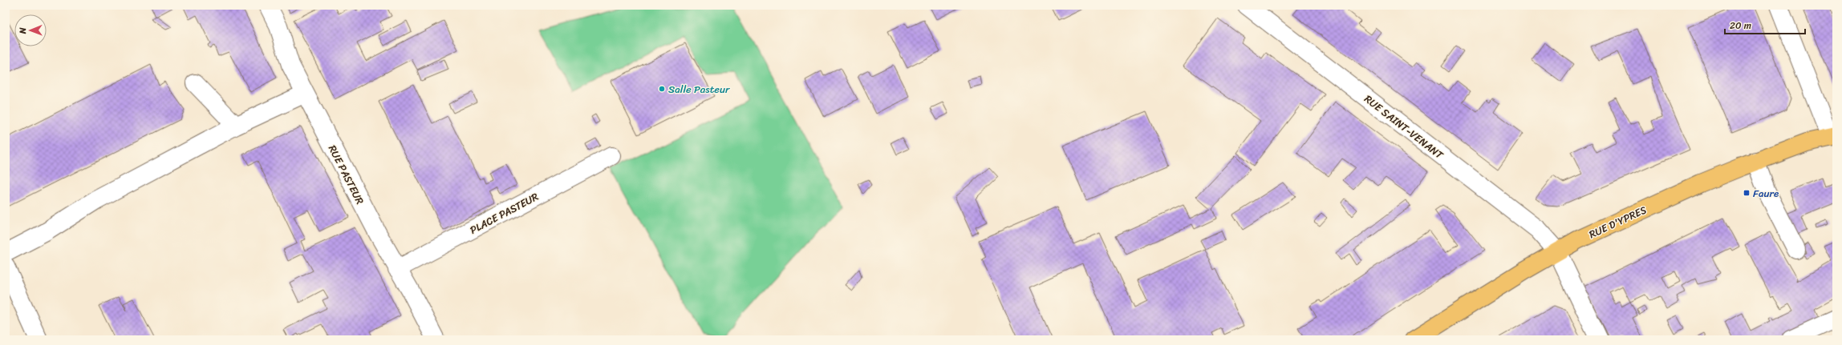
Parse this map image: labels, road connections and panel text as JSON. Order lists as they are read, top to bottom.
{
  "streets": {
    "main road": ["RUE D'YPRES"],
    "street": ["RUE SAINT-VENANT", "RUE PASTEUR", "PLACE PASTEUR"]
  },
  "crossings": [
    ["RUE SAINT-VENANT", "RUE D'YPRES"],
    ["RUE PASTEUR", "PLACE PASTEUR"]
  ],
  "places": {
    "other": ["Salle Pasteur"],
    "transit": ["Faure"]
  },
  "scale_bar": "20 m",
  "north": "left"
}
